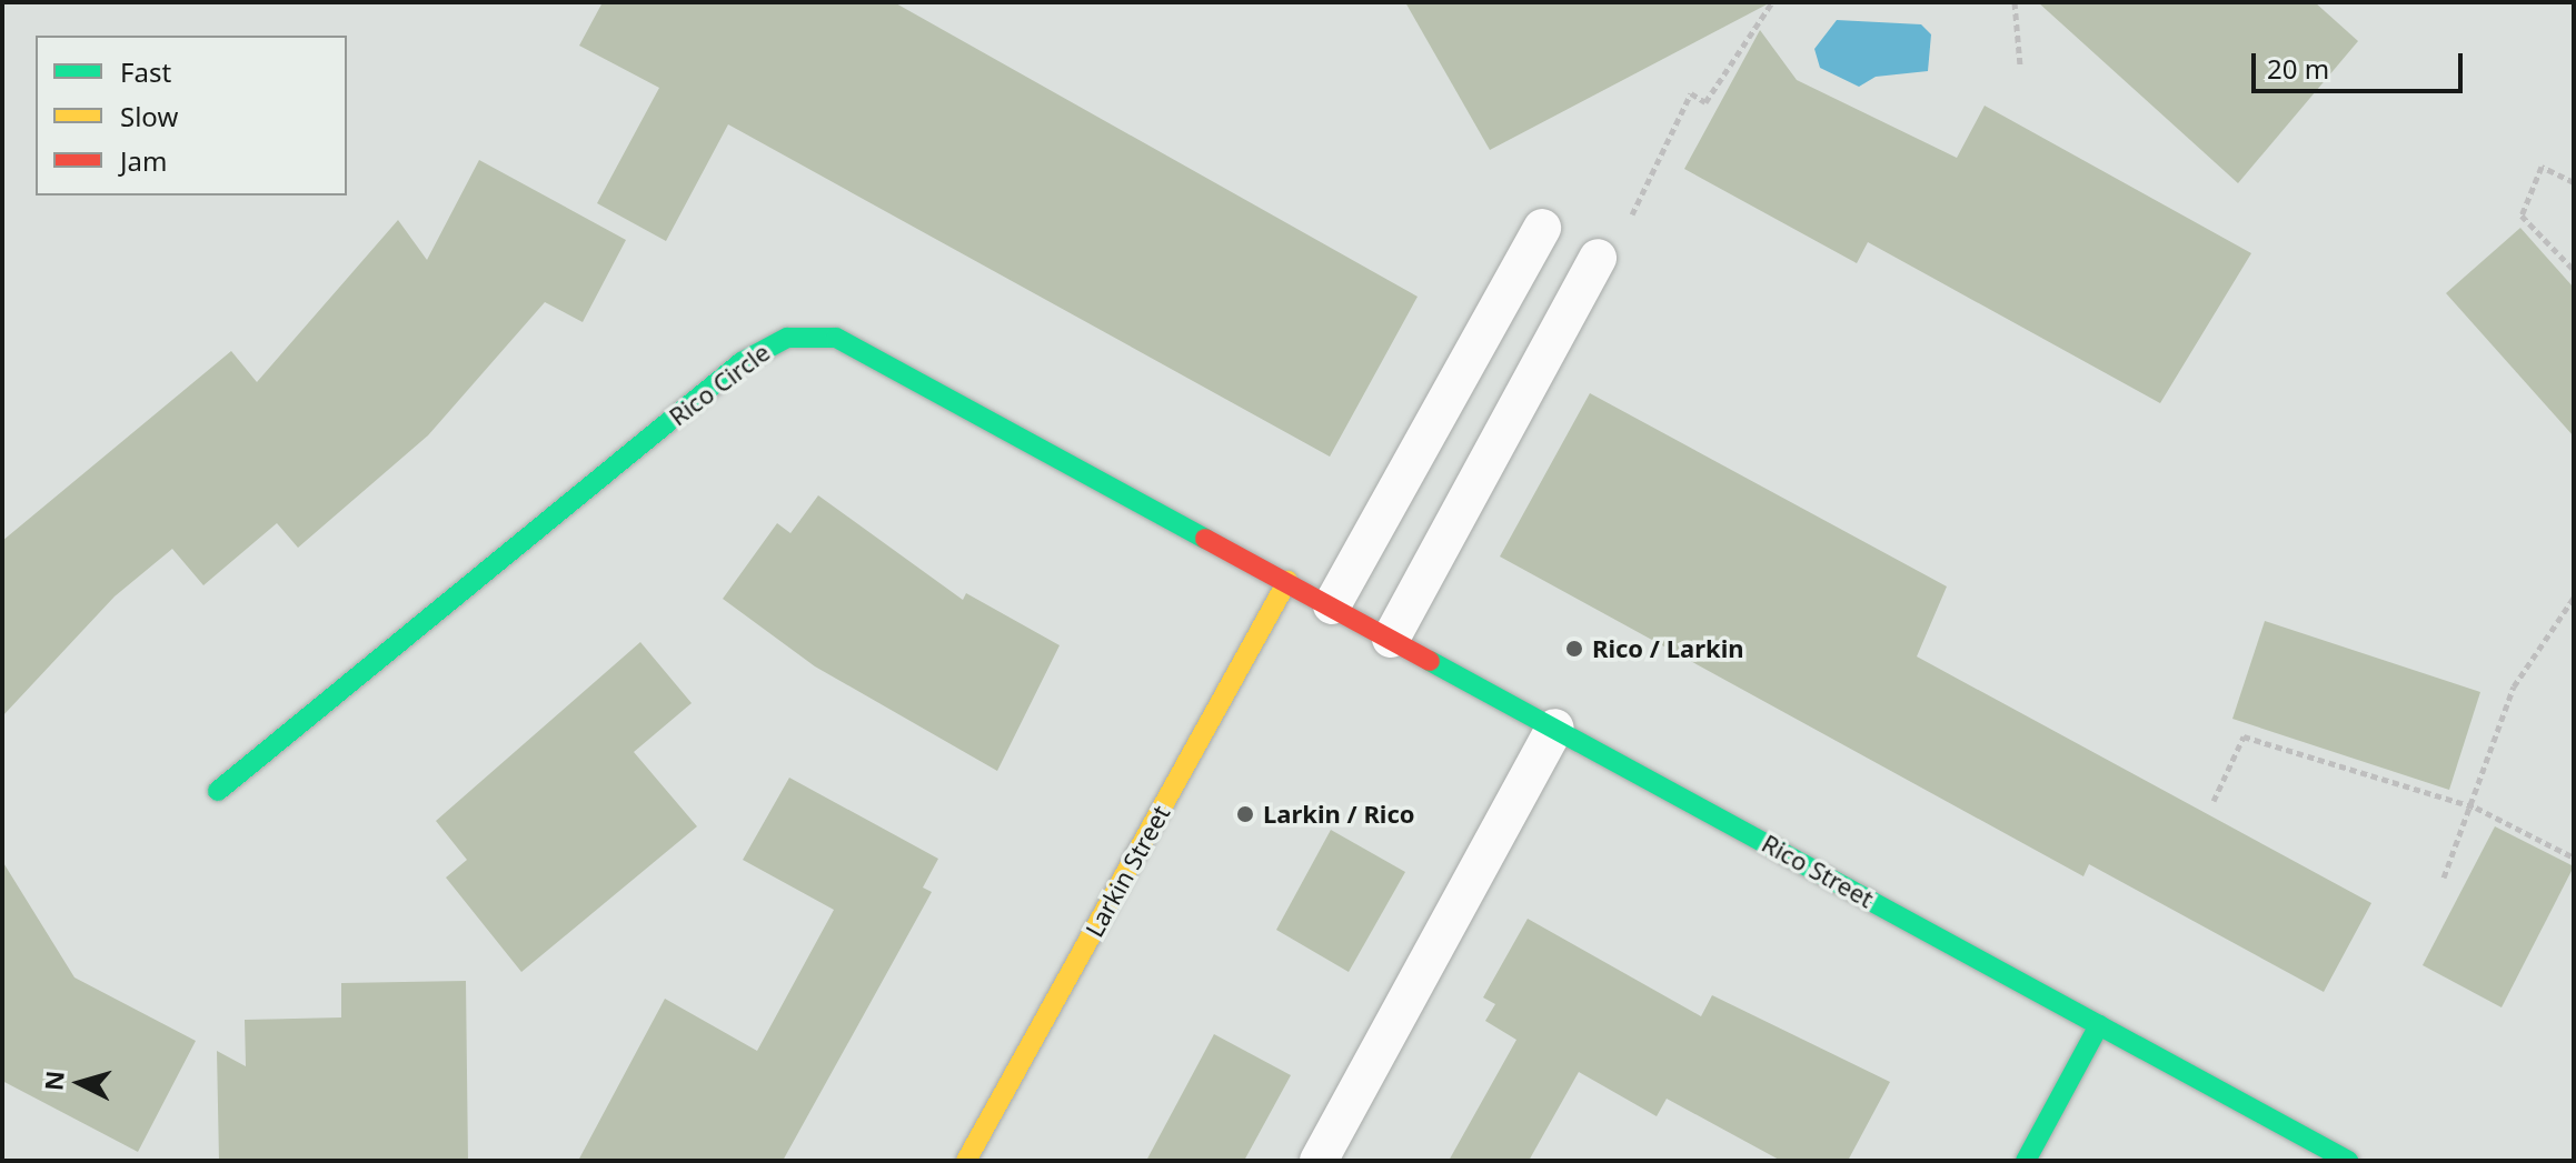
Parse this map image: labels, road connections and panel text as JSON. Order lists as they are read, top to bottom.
{
  "streets": {
    "street": ["Rico Circle", "Larkin Street", "Rico Street"]
  },
  "crossings": [
    ["Rico Circle", "Larkin Street"],
    ["Rico Circle", "Rico Street"],
    ["Larkin Street", "Rico Street"]
  ],
  "places": ["Rico / Larkin", "Larkin / Rico"],
  "legend": ["Fast", "Slow", "Jam"],
  "scale_bar": "20 m",
  "north": "left"
}
